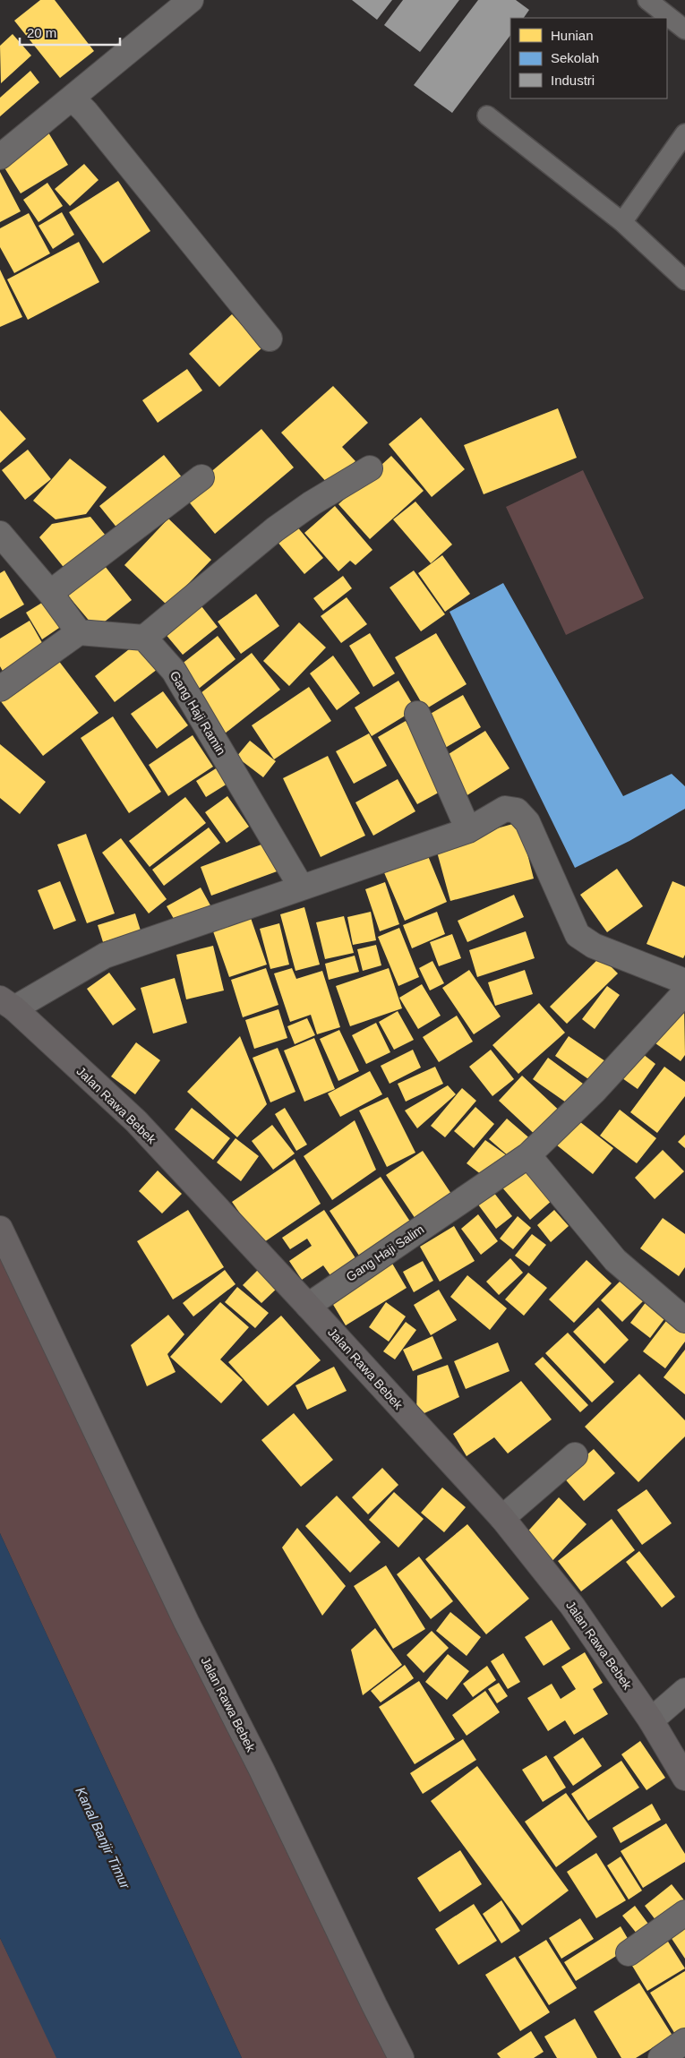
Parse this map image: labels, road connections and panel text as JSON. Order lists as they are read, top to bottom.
{
  "streets": {
    "street": ["Gang Haji Ramin", "Jalan Rawa Bebek", "Gang Haji Salim"]
  },
  "crossings": [
    ["Jalan Rawa Bebek", "Gang Haji Salim"]
  ],
  "water": ["Kanal Banjir Timur"],
  "legend": ["Hunian", "Sekolah", "Industri"],
  "scale_bar": "20 m"
}
